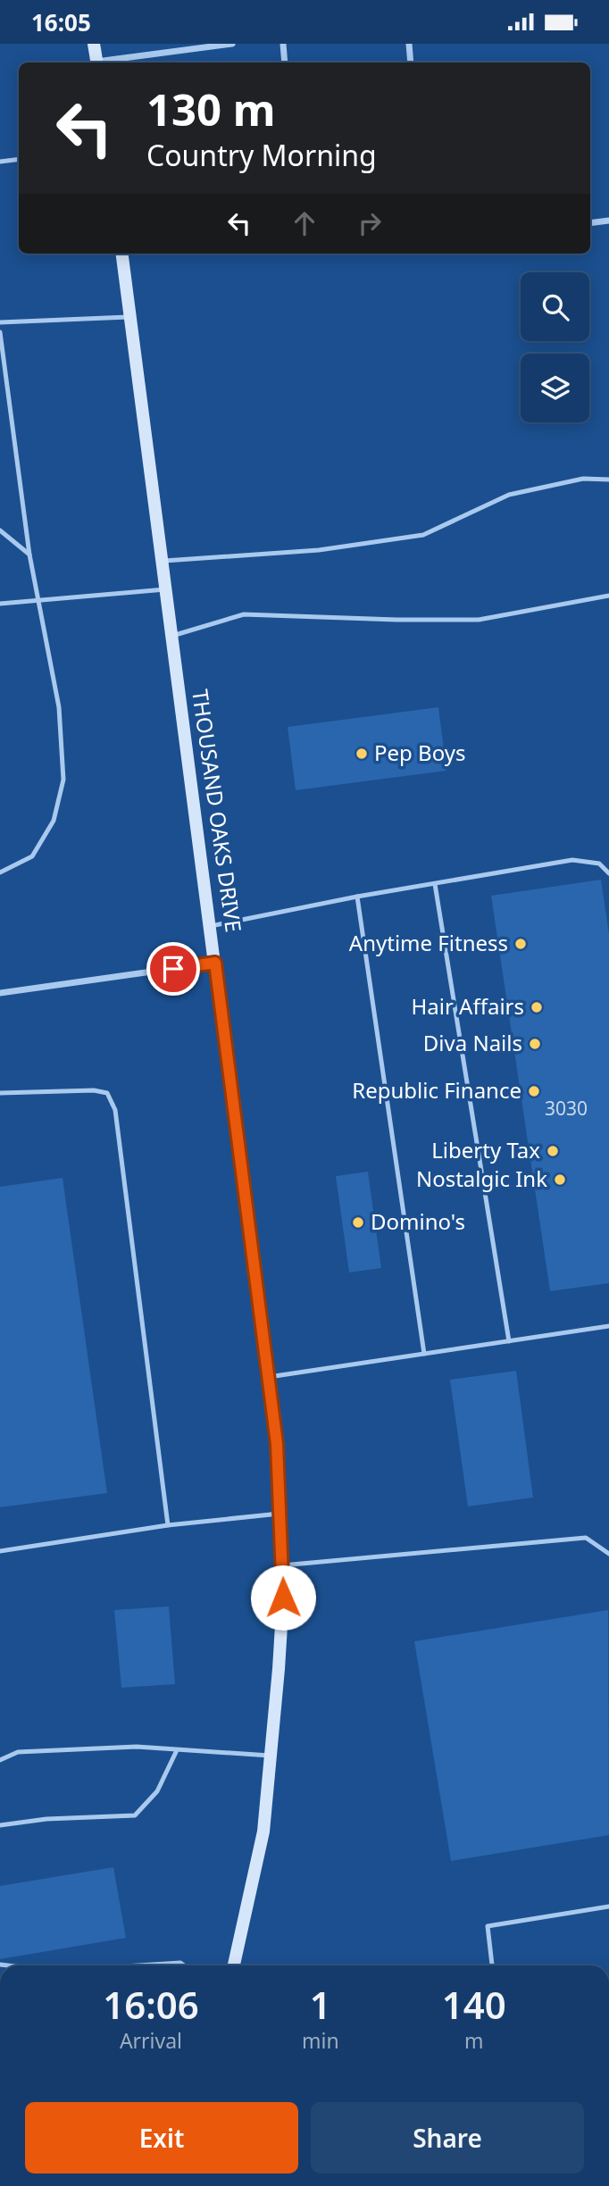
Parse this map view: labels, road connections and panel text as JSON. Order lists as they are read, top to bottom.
{
  "streets": {
    "main road": ["THOUSAND OAKS DRIVE"]
  },
  "places": [
    "Pep Boys",
    "Anytime Fitness",
    "Hair Affairs",
    "Diva Nails",
    "Republic Finance",
    "Liberty Tax",
    "Nostalgic Ink",
    "Domino's"
  ],
  "house_numbers": ["3030"],
  "page": {
    "status": "16:05",
    "turn": ["130 m", "Country Morning"],
    "eta": [
      "16:06",
      "Arrival",
      "1",
      "min",
      "140",
      "m"
    ],
    "buttons": ["Exit", "Share"]
  }
}
